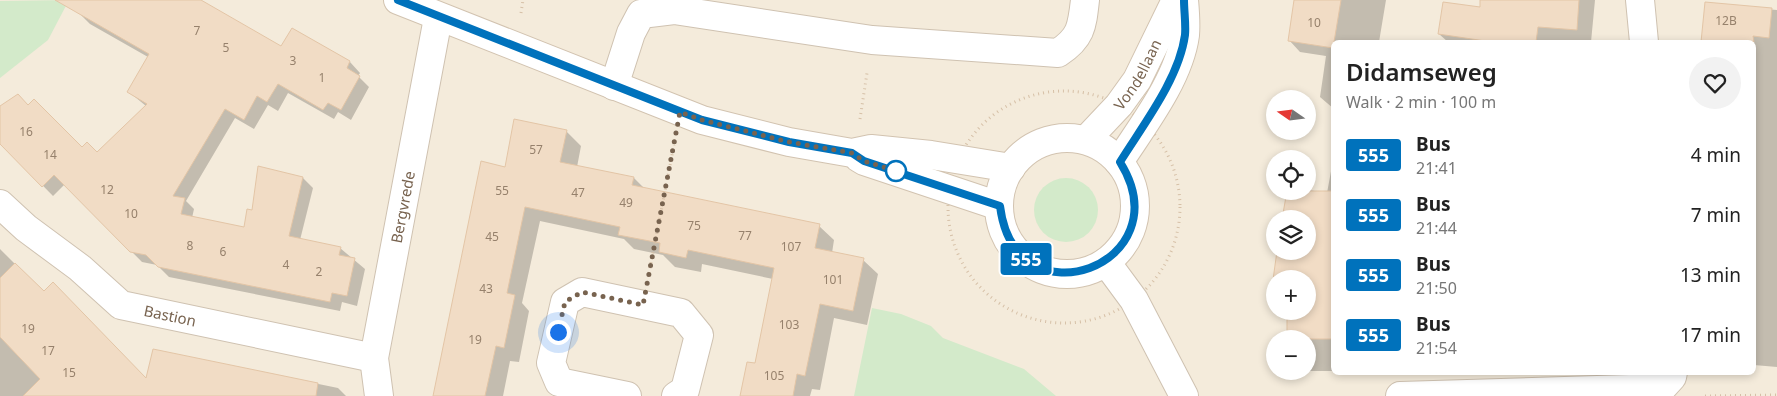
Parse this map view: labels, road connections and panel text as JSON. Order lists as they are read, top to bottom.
{
  "streets": {
    "street": ["Vondellaan", "Bergvrede", "Bastion"]
  },
  "crossings": [
    ["Bergvrede", "Bastion"]
  ],
  "lines": ["bus line 555"],
  "house_numbers": [
    "12B",
    "10",
    "7",
    "5",
    "3",
    "1",
    "16",
    "57",
    "14",
    "12",
    "55",
    "47",
    "49",
    "10",
    "75",
    "77",
    "45",
    "8",
    "107",
    "6",
    "4",
    "2",
    "101",
    "43",
    "103",
    "19",
    "19",
    "17",
    "15",
    "105"
  ],
  "north": "left",
  "page": {
    "on_map": "555",
    "heading": ["Didamseweg", "Walk · 2 min · 100 m"],
    "map_buttons": ["+", "−"],
    "list": [
      {
        "mark": "555",
        "name": "Bus",
        "note": "21:41",
        "value": "4 min"
      },
      {
        "mark": "555",
        "name": "Bus",
        "note": "21:44",
        "value": "7 min"
      },
      {
        "mark": "555",
        "name": "Bus",
        "note": "21:50",
        "value": "13 min"
      },
      {
        "mark": "555",
        "name": "Bus",
        "note": "21:54",
        "value": "17 min"
      }
    ]
  }
}
